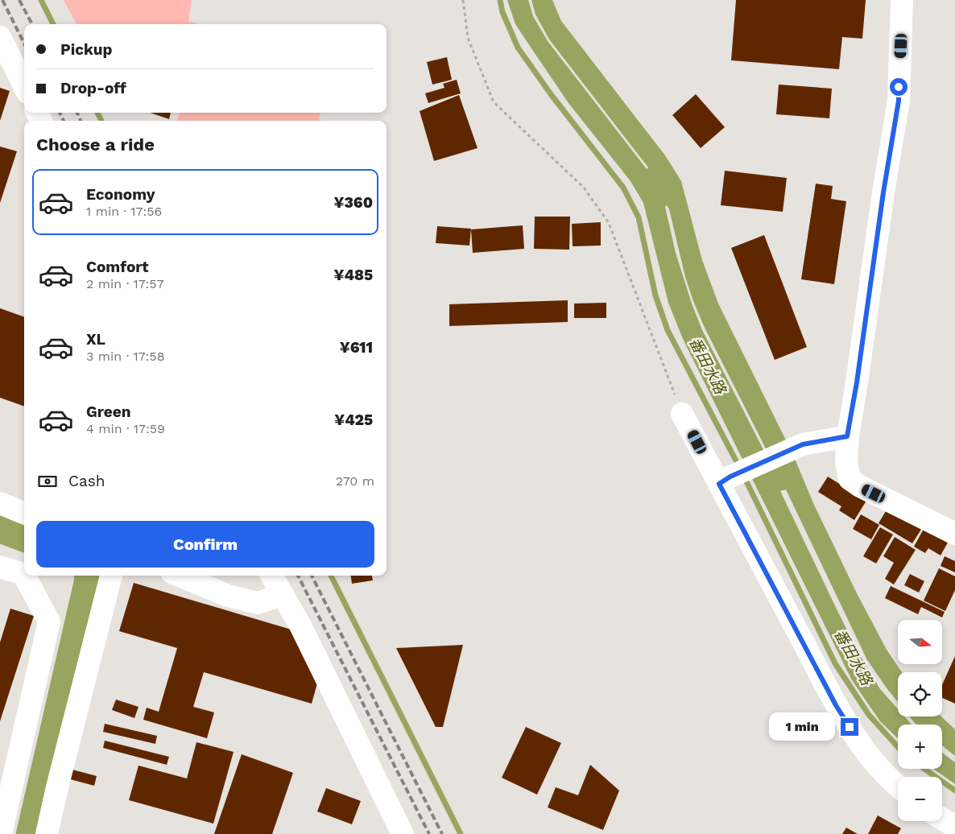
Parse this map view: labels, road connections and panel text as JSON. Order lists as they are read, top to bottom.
{
  "water": ["番田水路"],
  "north": "right",
  "page": {
    "banner": ["Pickup", "Drop-off"],
    "heading": "Choose a ride",
    "list": [
      {
        "name": "Economy",
        "note": "1 min · 17:56",
        "value": "¥360"
      },
      {
        "name": "Comfort",
        "note": "2 min · 17:57",
        "value": "¥485"
      },
      {
        "name": "XL",
        "note": "3 min · 17:58",
        "value": "¥611"
      },
      {
        "name": "Green",
        "note": "4 min · 17:59",
        "value": "¥425"
      }
    ],
    "pay": ["Cash", "270 m"],
    "buttons": "Confirm",
    "map_buttons": ["+", "−"],
    "bubble": "1 min"
  }
}
